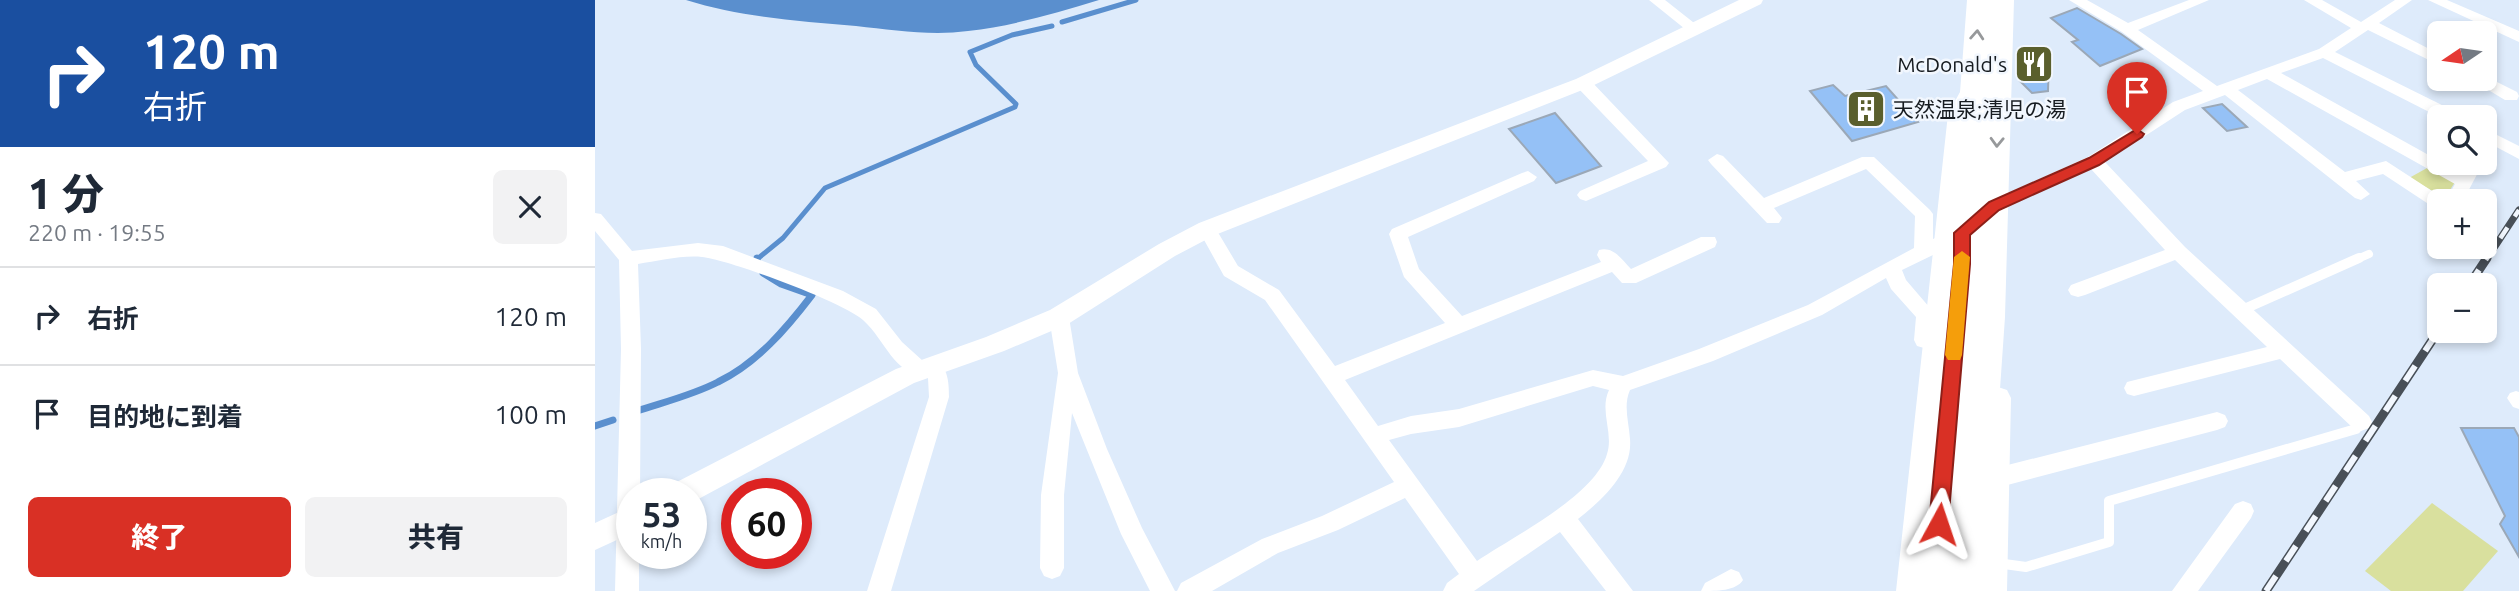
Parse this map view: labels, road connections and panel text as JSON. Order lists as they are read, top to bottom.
{
  "places": {
    "restaurant": ["McDonald's"],
    "building": ["天然温泉;清児の湯"]
  },
  "north": "left",
  "page": {
    "turn": ["120 m", "右折"],
    "map_buttons": ["+", "−"],
    "heading": ["1 分", "220 m · 19:55"],
    "list": [
      {
        "name": "右折",
        "value": "120 m"
      },
      {
        "name": "目的地に到着",
        "value": "100 m"
      }
    ],
    "speed": "53 km/h",
    "limit": "60",
    "buttons": ["終了", "共有"]
  }
}
